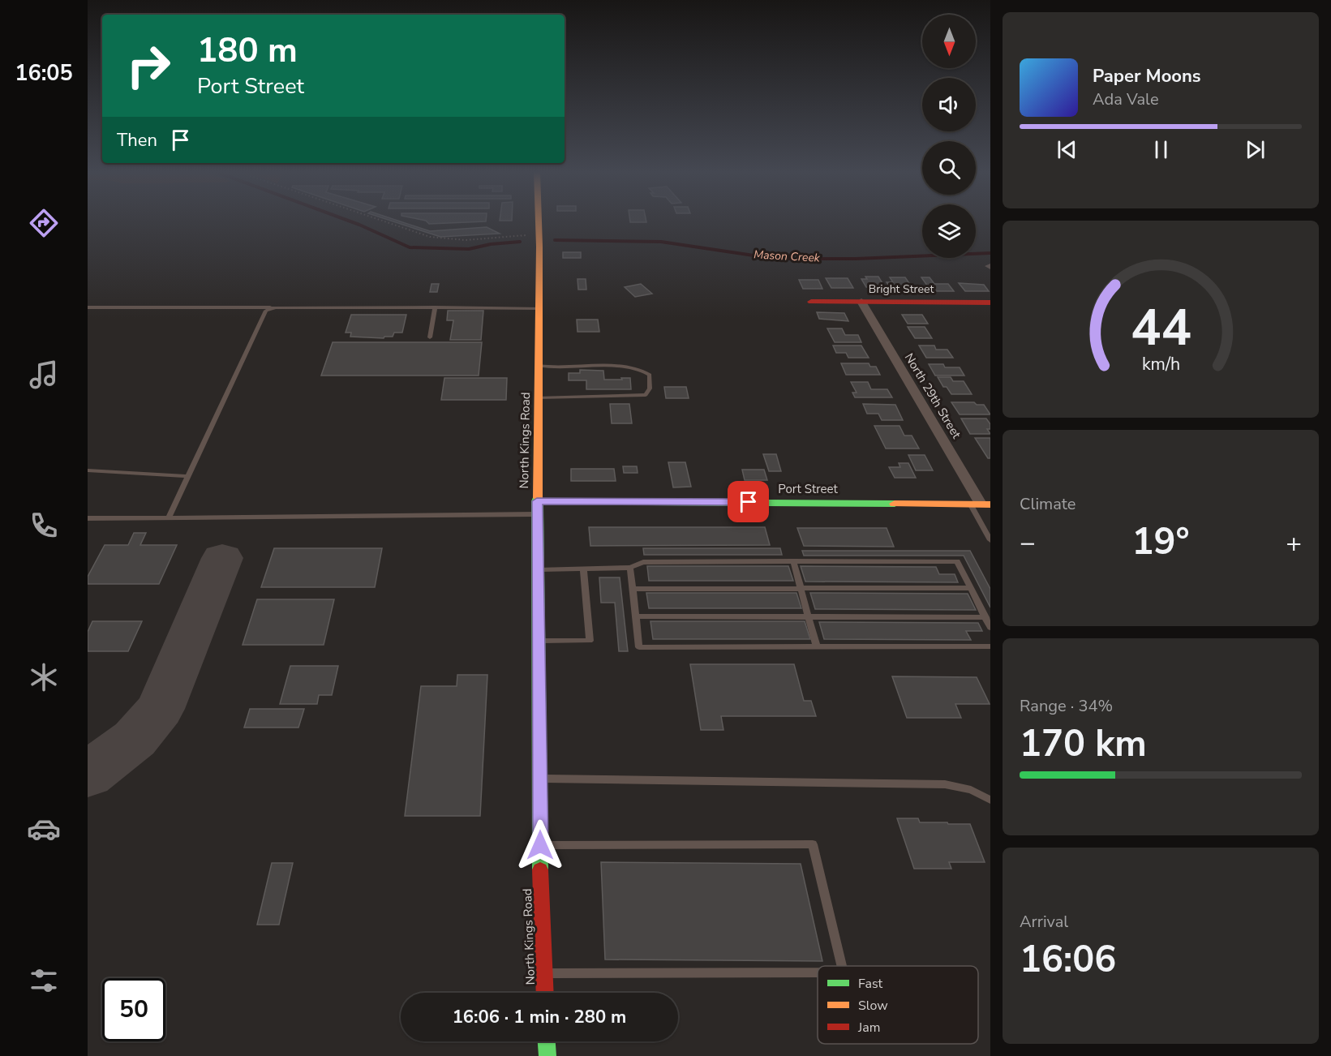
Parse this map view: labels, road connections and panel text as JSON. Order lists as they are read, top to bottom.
{
  "streets": {
    "main road": ["Bright Street", "North Kings Road", "Port Street"],
    "street": ["North 29th Street"]
  },
  "crossings": [
    ["Bright Street", "North 29th Street"],
    ["North 29th Street", "Port Street"],
    ["North Kings Road", "Port Street"]
  ],
  "water": ["Mason Creek"],
  "legend": ["Fast", "Slow", "Jam"],
  "north": "bottom",
  "page": {
    "tabs": "16:05",
    "turn": ["180 m", "Port Street"],
    "song": ["Paper Moons", "Ada Vale"],
    "then": "Then",
    "tile": [
      "Climate",
      ["Range · 34%", "170 km"],
      ["Arrival", "16:06"]
    ],
    "heat": ["−", "19°", "+"],
    "limit": "50",
    "trip": "16:06 · 1 min · 280 m",
    "gauge": ["44", "km/h"]
  }
}
